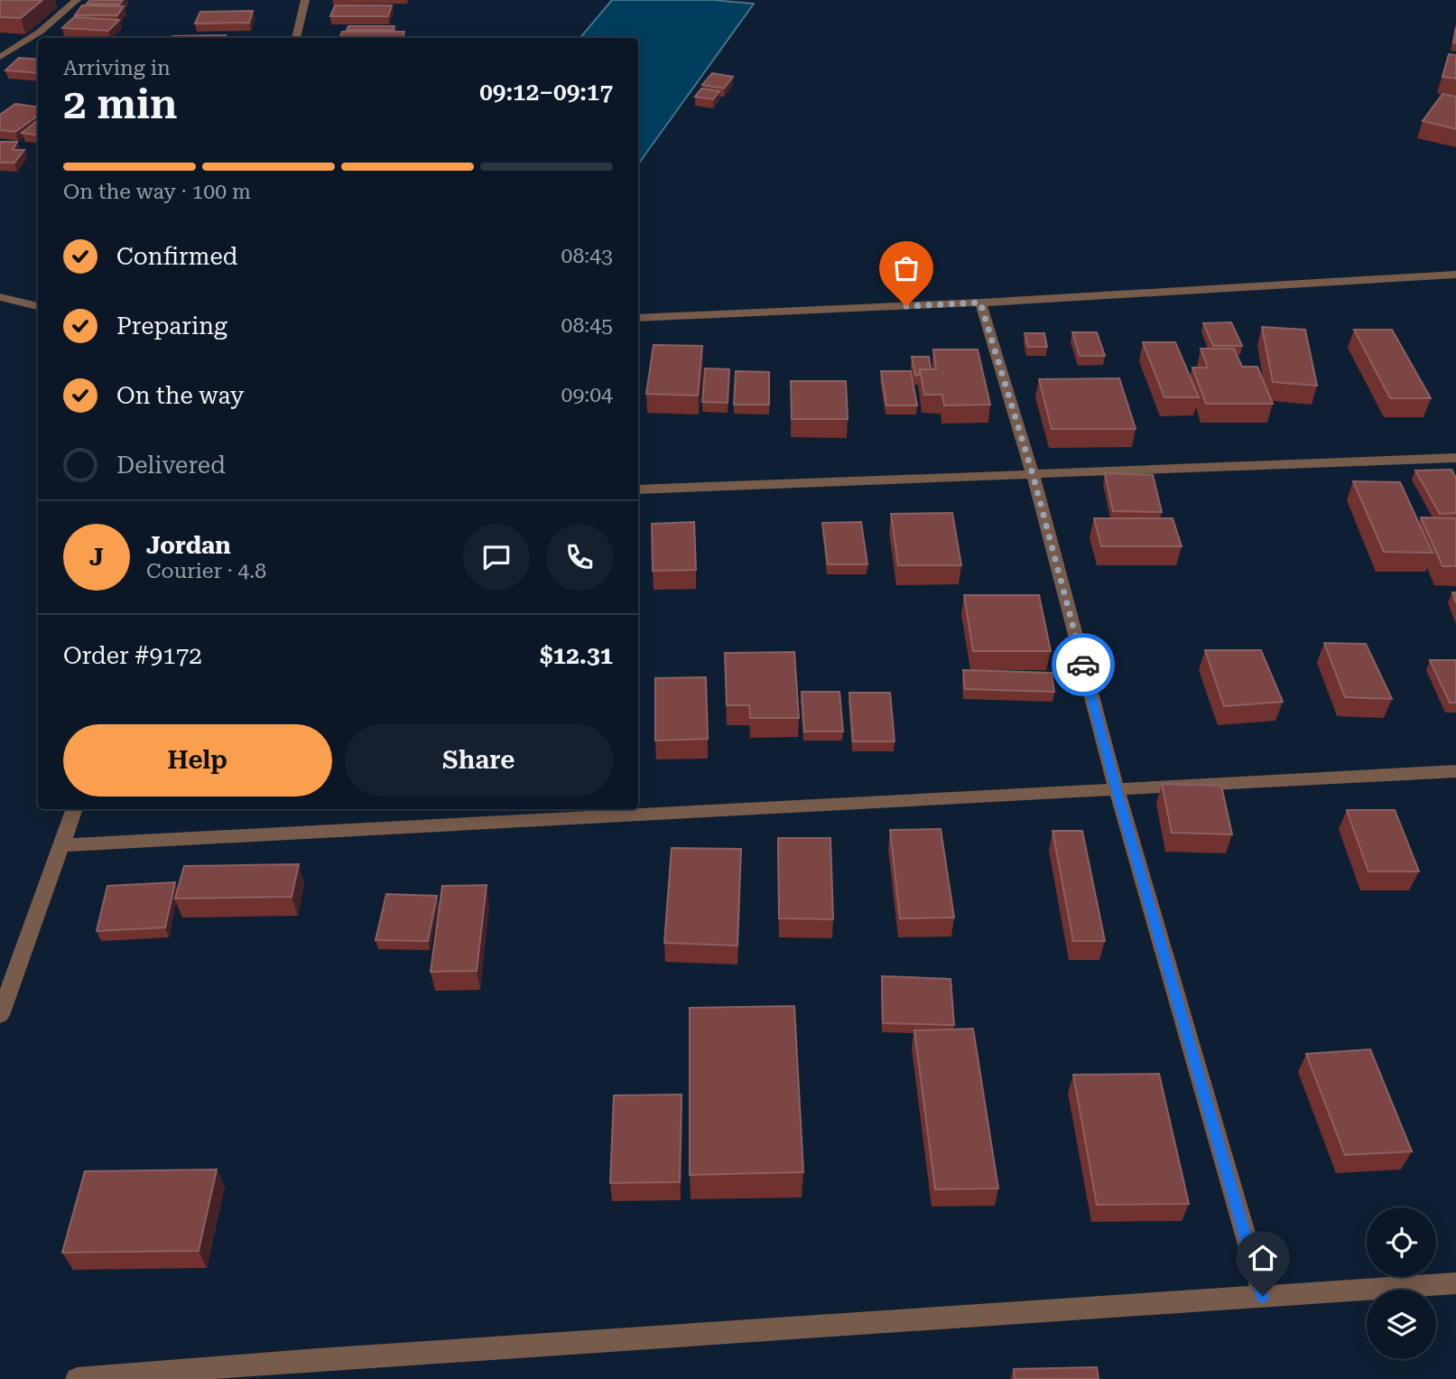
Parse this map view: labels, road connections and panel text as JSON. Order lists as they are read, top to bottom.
{
  "page": {
    "heading": ["2 min", "Arriving in", "09:12–09:17"],
    "panel": [
      "Jordan",
      "Courier · 4.8",
      "Order #9172",
      "$12.31"
    ],
    "bar": "On the way · 100 m",
    "list": [
      ["Confirmed", "08:43"],
      ["Preparing", "08:45"],
      ["On the way", "09:04"],
      "Delivered"
    ],
    "round": "J",
    "buttons": ["Help", "Share"]
  }
}
